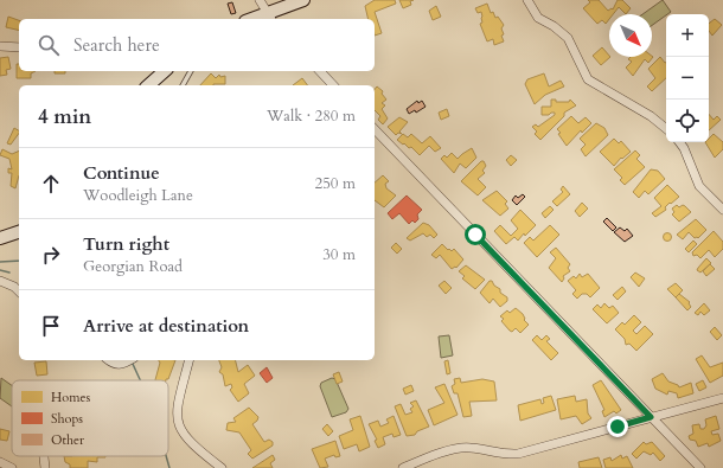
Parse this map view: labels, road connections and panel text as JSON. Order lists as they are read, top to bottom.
{
  "legend": ["Homes", "Shops", "Other"],
  "north": "bottom right",
  "page": {
    "map_buttons": ["+", "−"],
    "search": "Search here",
    "heading": ["4 min", "Walk · 280 m"],
    "list": [
      ["Continue", "Woodleigh Lane", "250 m"],
      ["Turn right", "Georgian Road", "30 m"],
      "Arrive at destination"
    ]
  }
}
